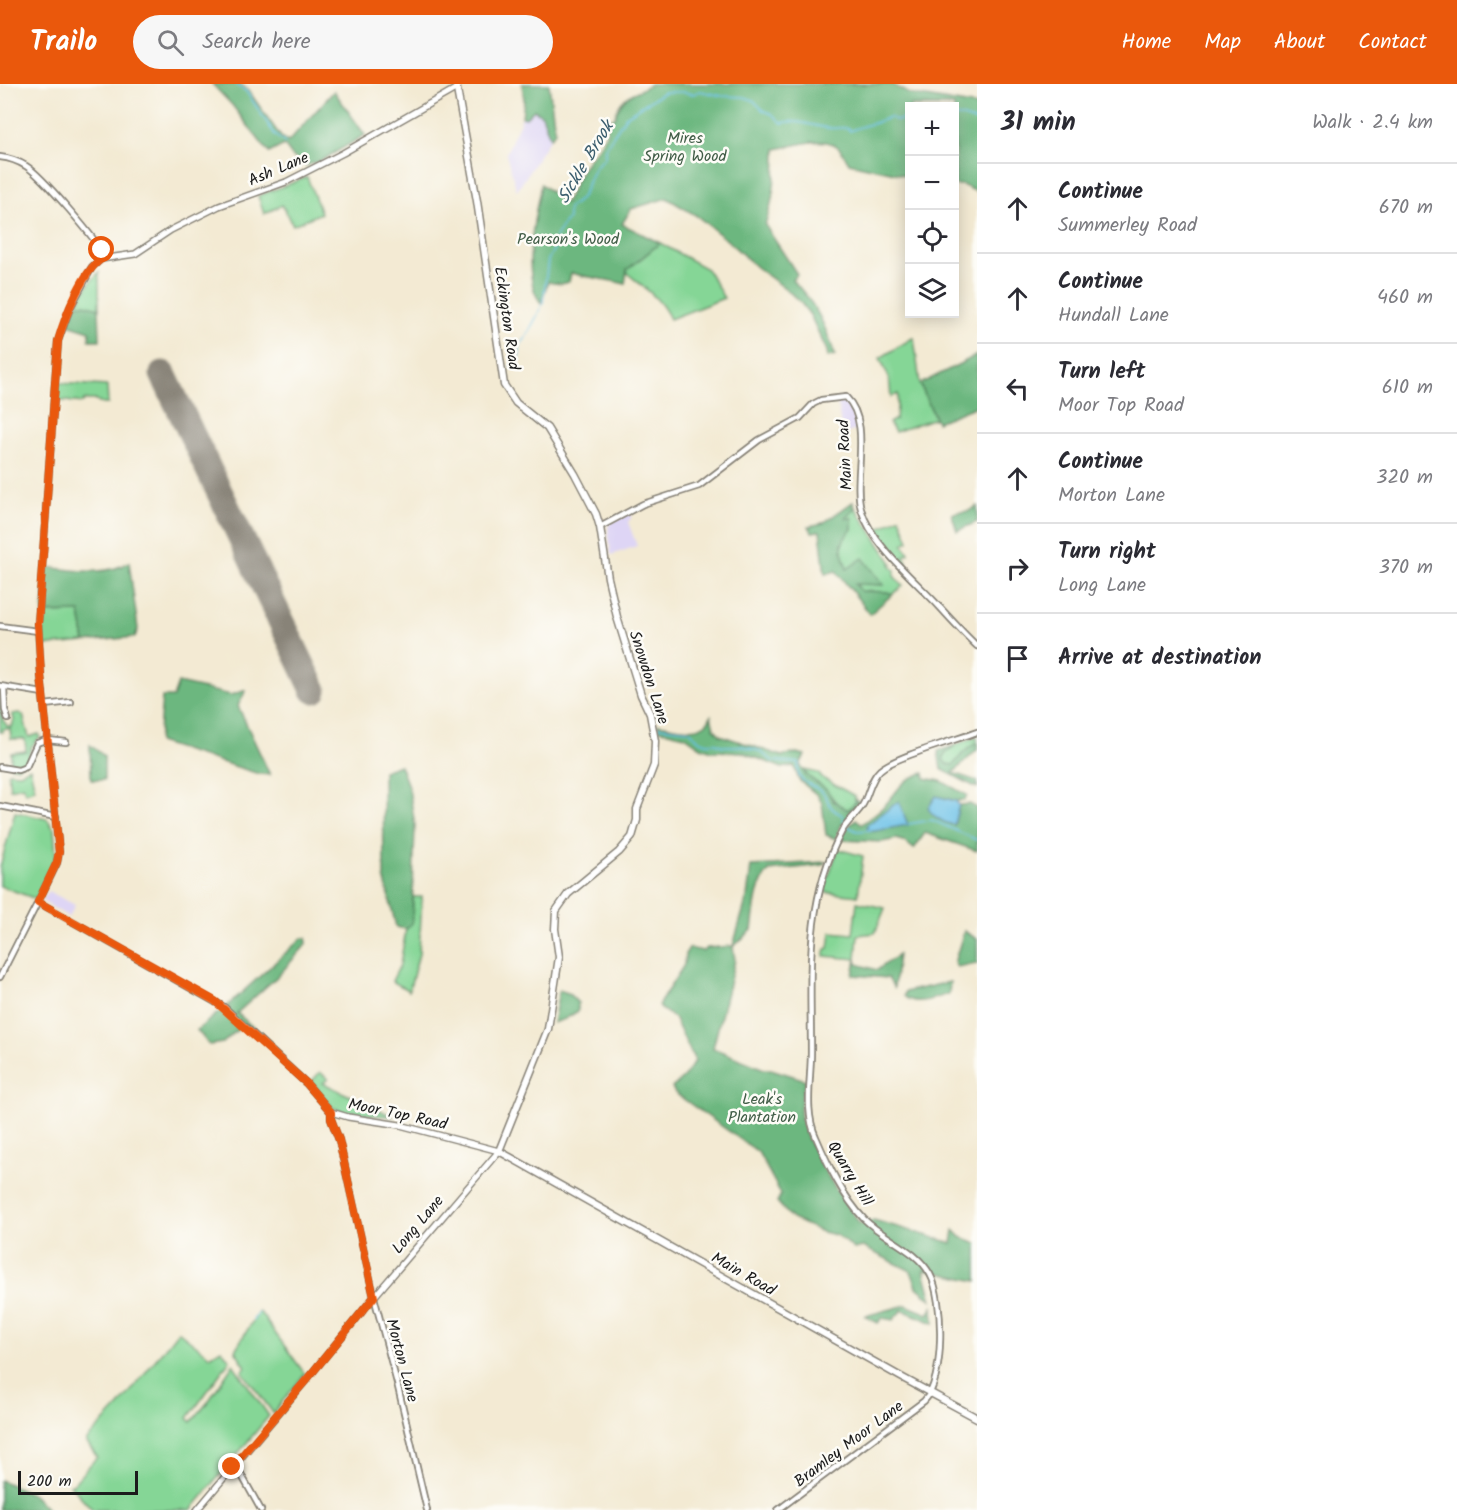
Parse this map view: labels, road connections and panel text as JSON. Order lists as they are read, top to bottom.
{
  "streets": {
    "main road": ["Eckington Road", "Main Road", "Snowdon Lane"],
    "street": [
      "Ash Lane",
      "Moor Top Road",
      "Quarry Hill",
      "Long Lane",
      "Morton Lane",
      "Bramley Moor Lane"
    ]
  },
  "crossings": [
    ["Ash Lane", "Eckington Road"],
    ["Eckington Road", "Main Road"],
    ["Eckington Road", "Snowdon Lane"],
    ["Main Road", "Snowdon Lane"],
    ["Main Road", "Moor Top Road"],
    ["Main Road", "Quarry Hill"],
    ["Main Road", "Long Lane"],
    ["Main Road", "Bramley Moor Lane"],
    ["Snowdon Lane", "Moor Top Road"],
    ["Snowdon Lane", "Long Lane"],
    ["Moor Top Road", "Long Lane"],
    ["Moor Top Road", "Morton Lane"],
    ["Quarry Hill", "Bramley Moor Lane"],
    ["Long Lane", "Morton Lane"]
  ],
  "water": ["Sickle Brook"],
  "parks": ["Mires Spring Wood", "Pearson's Wood", "Leak's Plantation"],
  "scale_bar": "200 m",
  "page": {
    "header": "Trailo",
    "search": "Search here",
    "nav": [
      "Home",
      "Map",
      "About",
      "Contact"
    ],
    "heading": ["31 min", "Walk · 2.4 km"],
    "map_buttons": ["+", "−"],
    "list": [
      ["Continue", "Summerley Road", "670 m"],
      ["Continue", "Hundall Lane", "460 m"],
      ["Turn left", "Moor Top Road", "610 m"],
      ["Continue", "Morton Lane", "320 m"],
      ["Turn right", "Long Lane", "370 m"],
      "Arrive at destination"
    ],
    "scale": "200 m"
  }
}
